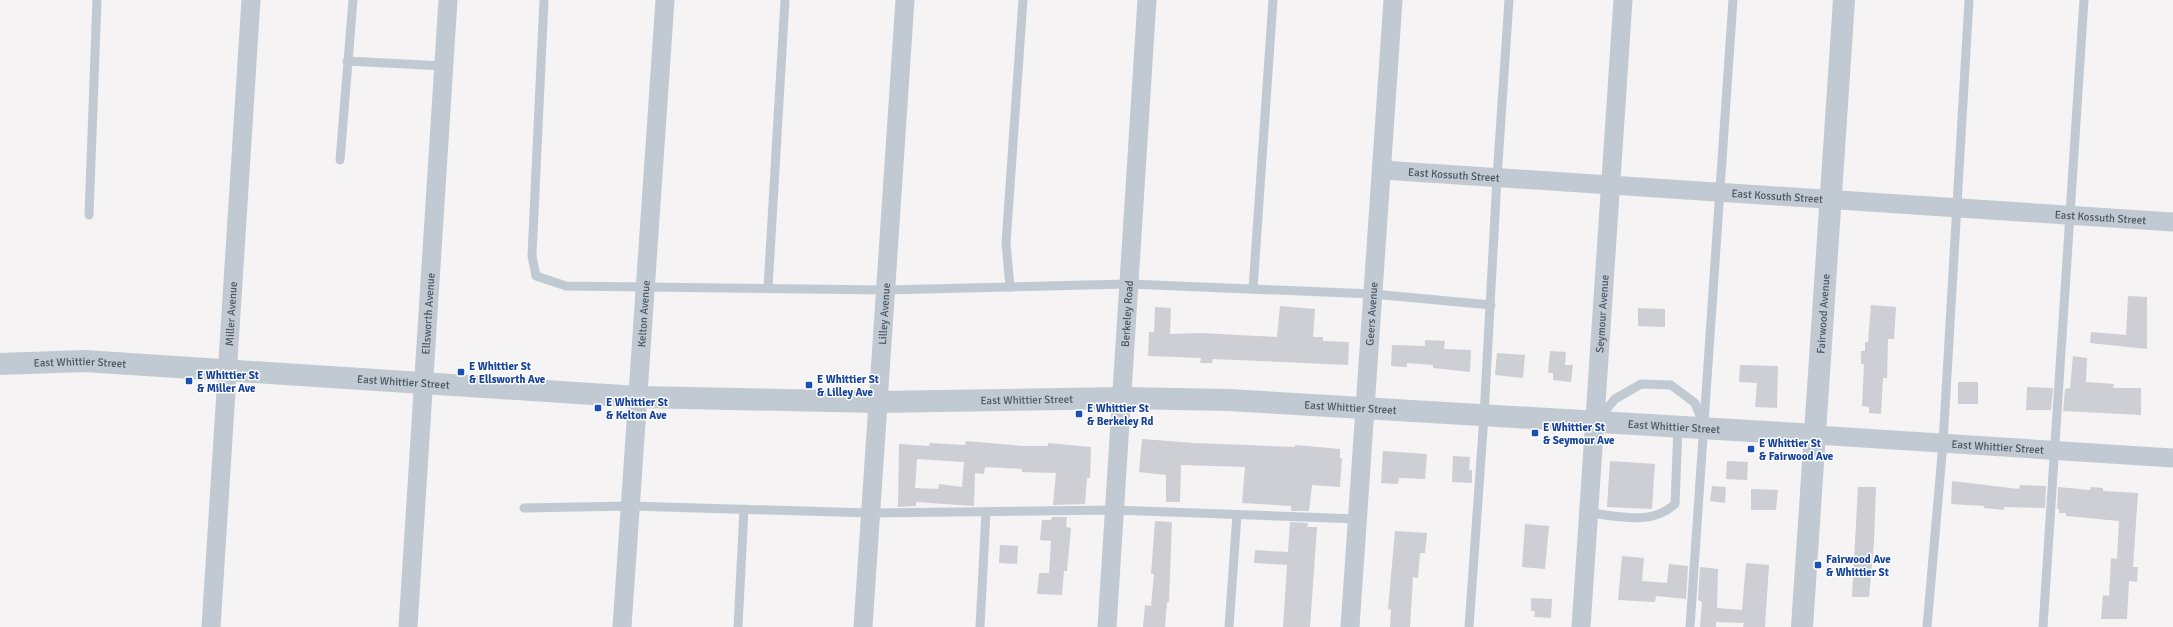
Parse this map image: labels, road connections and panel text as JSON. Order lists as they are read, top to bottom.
{
  "streets": {
    "street": [
      "East Kossuth Street",
      "Miller Avenue",
      "Berkeley Road",
      "Ellsworth Avenue",
      "Kelton Avenue",
      "Lilley Avenue",
      "Geers Avenue",
      "Seymour Avenue",
      "Fairwood Avenue",
      "East Whittier Street"
    ]
  },
  "crossings": [
    ["East Kossuth Street", "Geers Avenue"],
    ["East Kossuth Street", "Seymour Avenue"],
    ["East Kossuth Street", "Fairwood Avenue"],
    ["Miller Avenue", "East Whittier Street"],
    ["Berkeley Road", "East Whittier Street"],
    ["Ellsworth Avenue", "East Whittier Street"],
    ["Kelton Avenue", "East Whittier Street"],
    ["Lilley Avenue", "East Whittier Street"],
    ["Geers Avenue", "East Whittier Street"],
    ["Seymour Avenue", "East Whittier Street"],
    ["Fairwood Avenue", "East Whittier Street"]
  ],
  "places": {
    "transit": [
      "E Whittier St & Ellsworth Ave",
      "E Whittier St & Miller Ave",
      "E Whittier St & Lilley Ave",
      "E Whittier St & Kelton Ave",
      "E Whittier St & Berkeley Rd",
      "E Whittier St & Seymour Ave",
      "E Whittier St & Fairwood Ave",
      "Fairwood Ave & Whittier St"
    ]
  }
}
